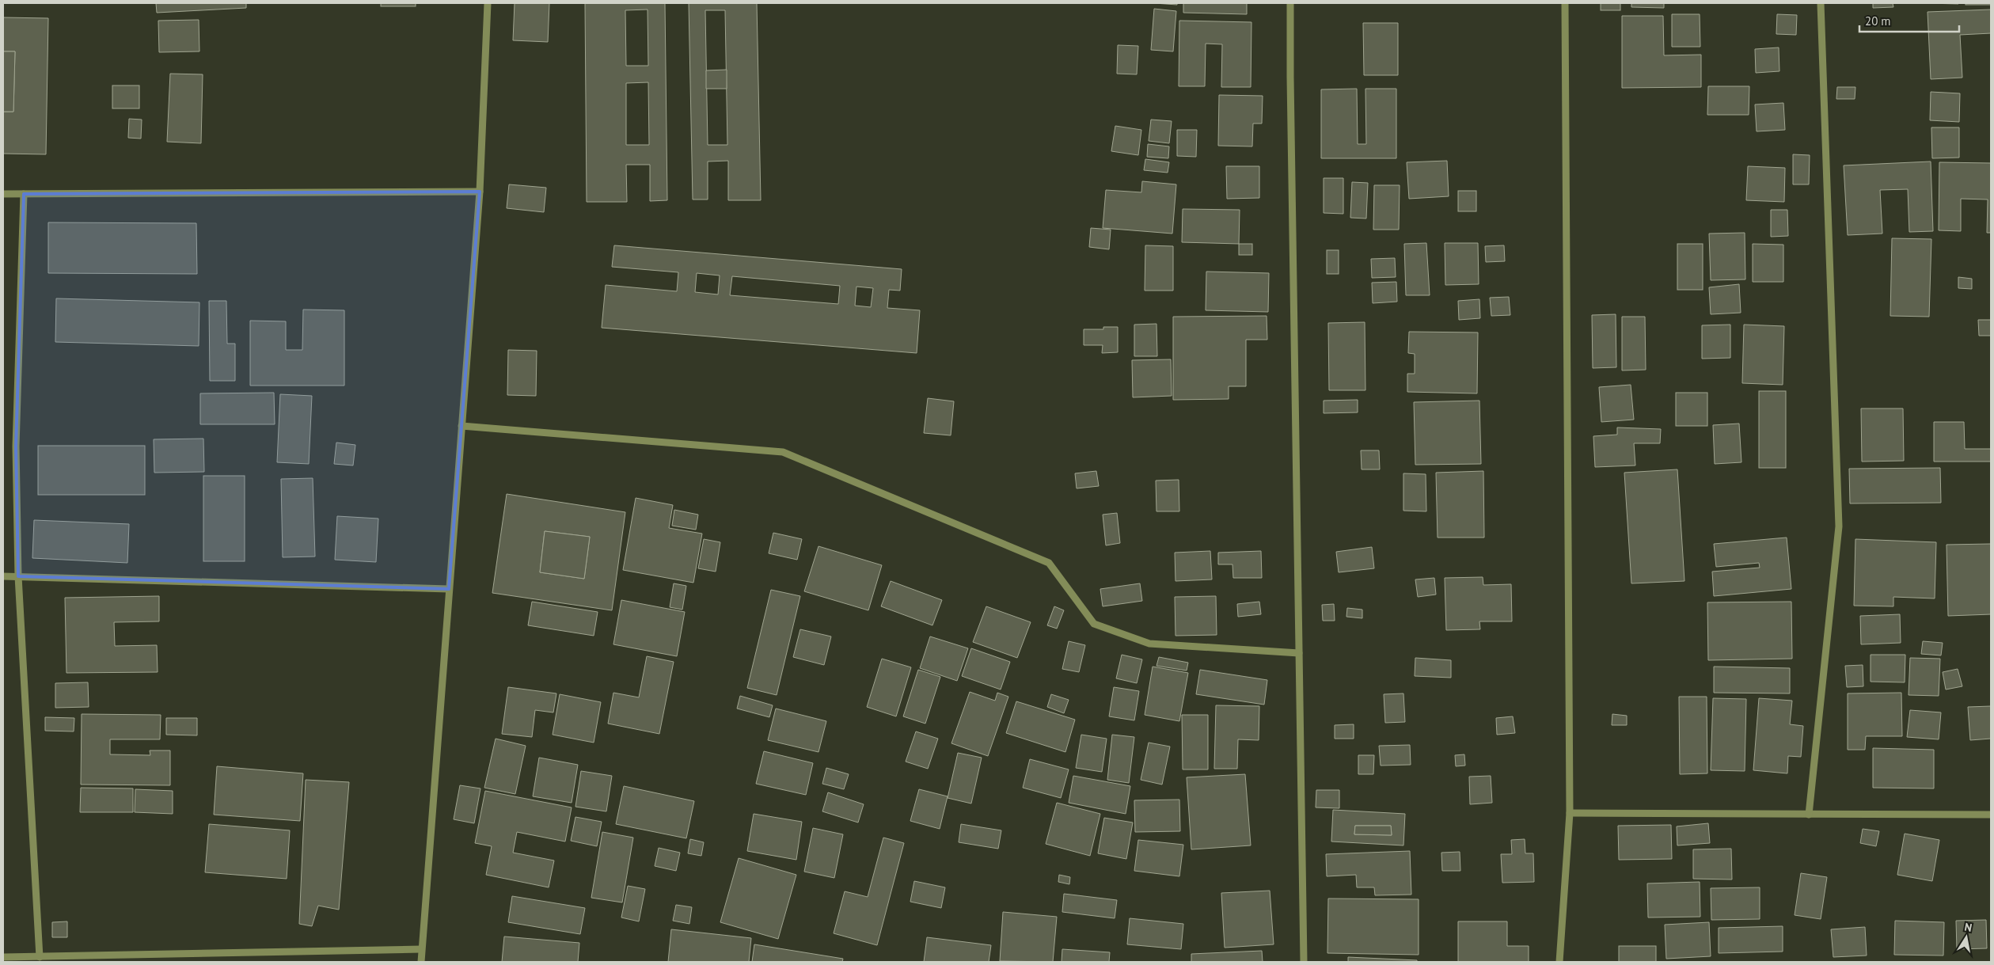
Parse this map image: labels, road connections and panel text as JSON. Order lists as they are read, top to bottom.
{
  "scale_bar": "20 m",
  "north": "top"
}
